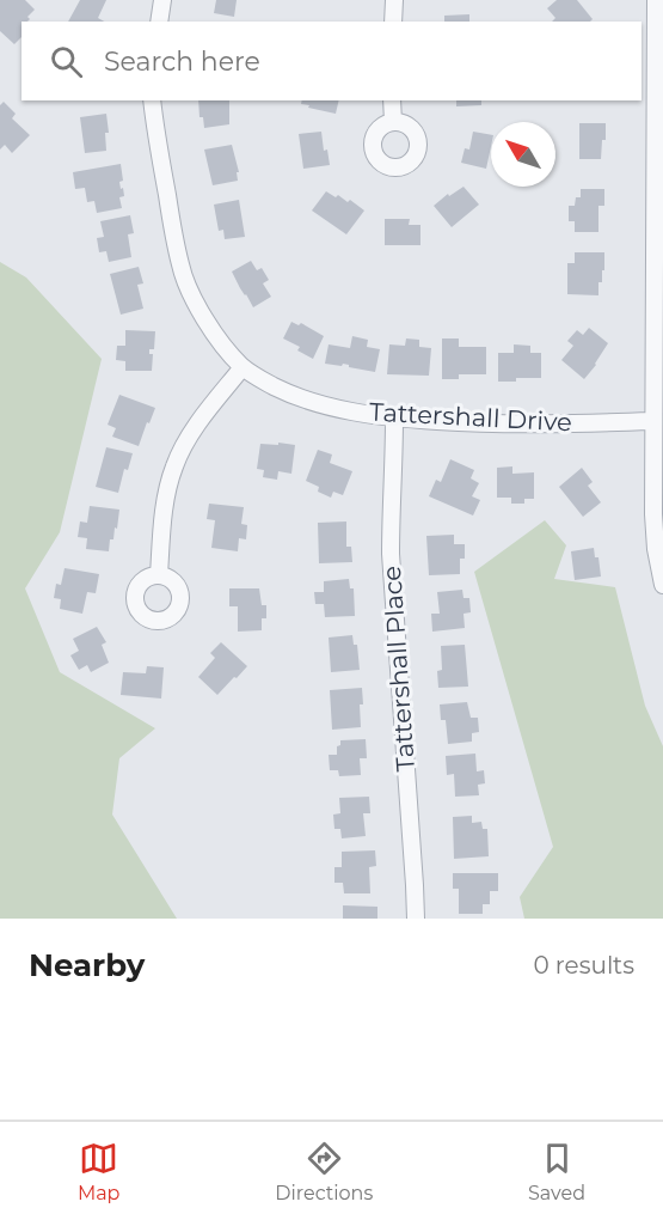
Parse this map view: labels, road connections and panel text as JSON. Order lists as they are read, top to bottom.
{
  "streets": {
    "street": ["Tattershall Drive", "Tattershall Place"]
  },
  "crossings": [
    ["Tattershall Drive", "Tattershall Place"]
  ],
  "north": "top left",
  "page": {
    "search": "Search here",
    "heading": ["Nearby", "0 results"],
    "nav": ["Map", "Directions", "Saved"]
  }
}
